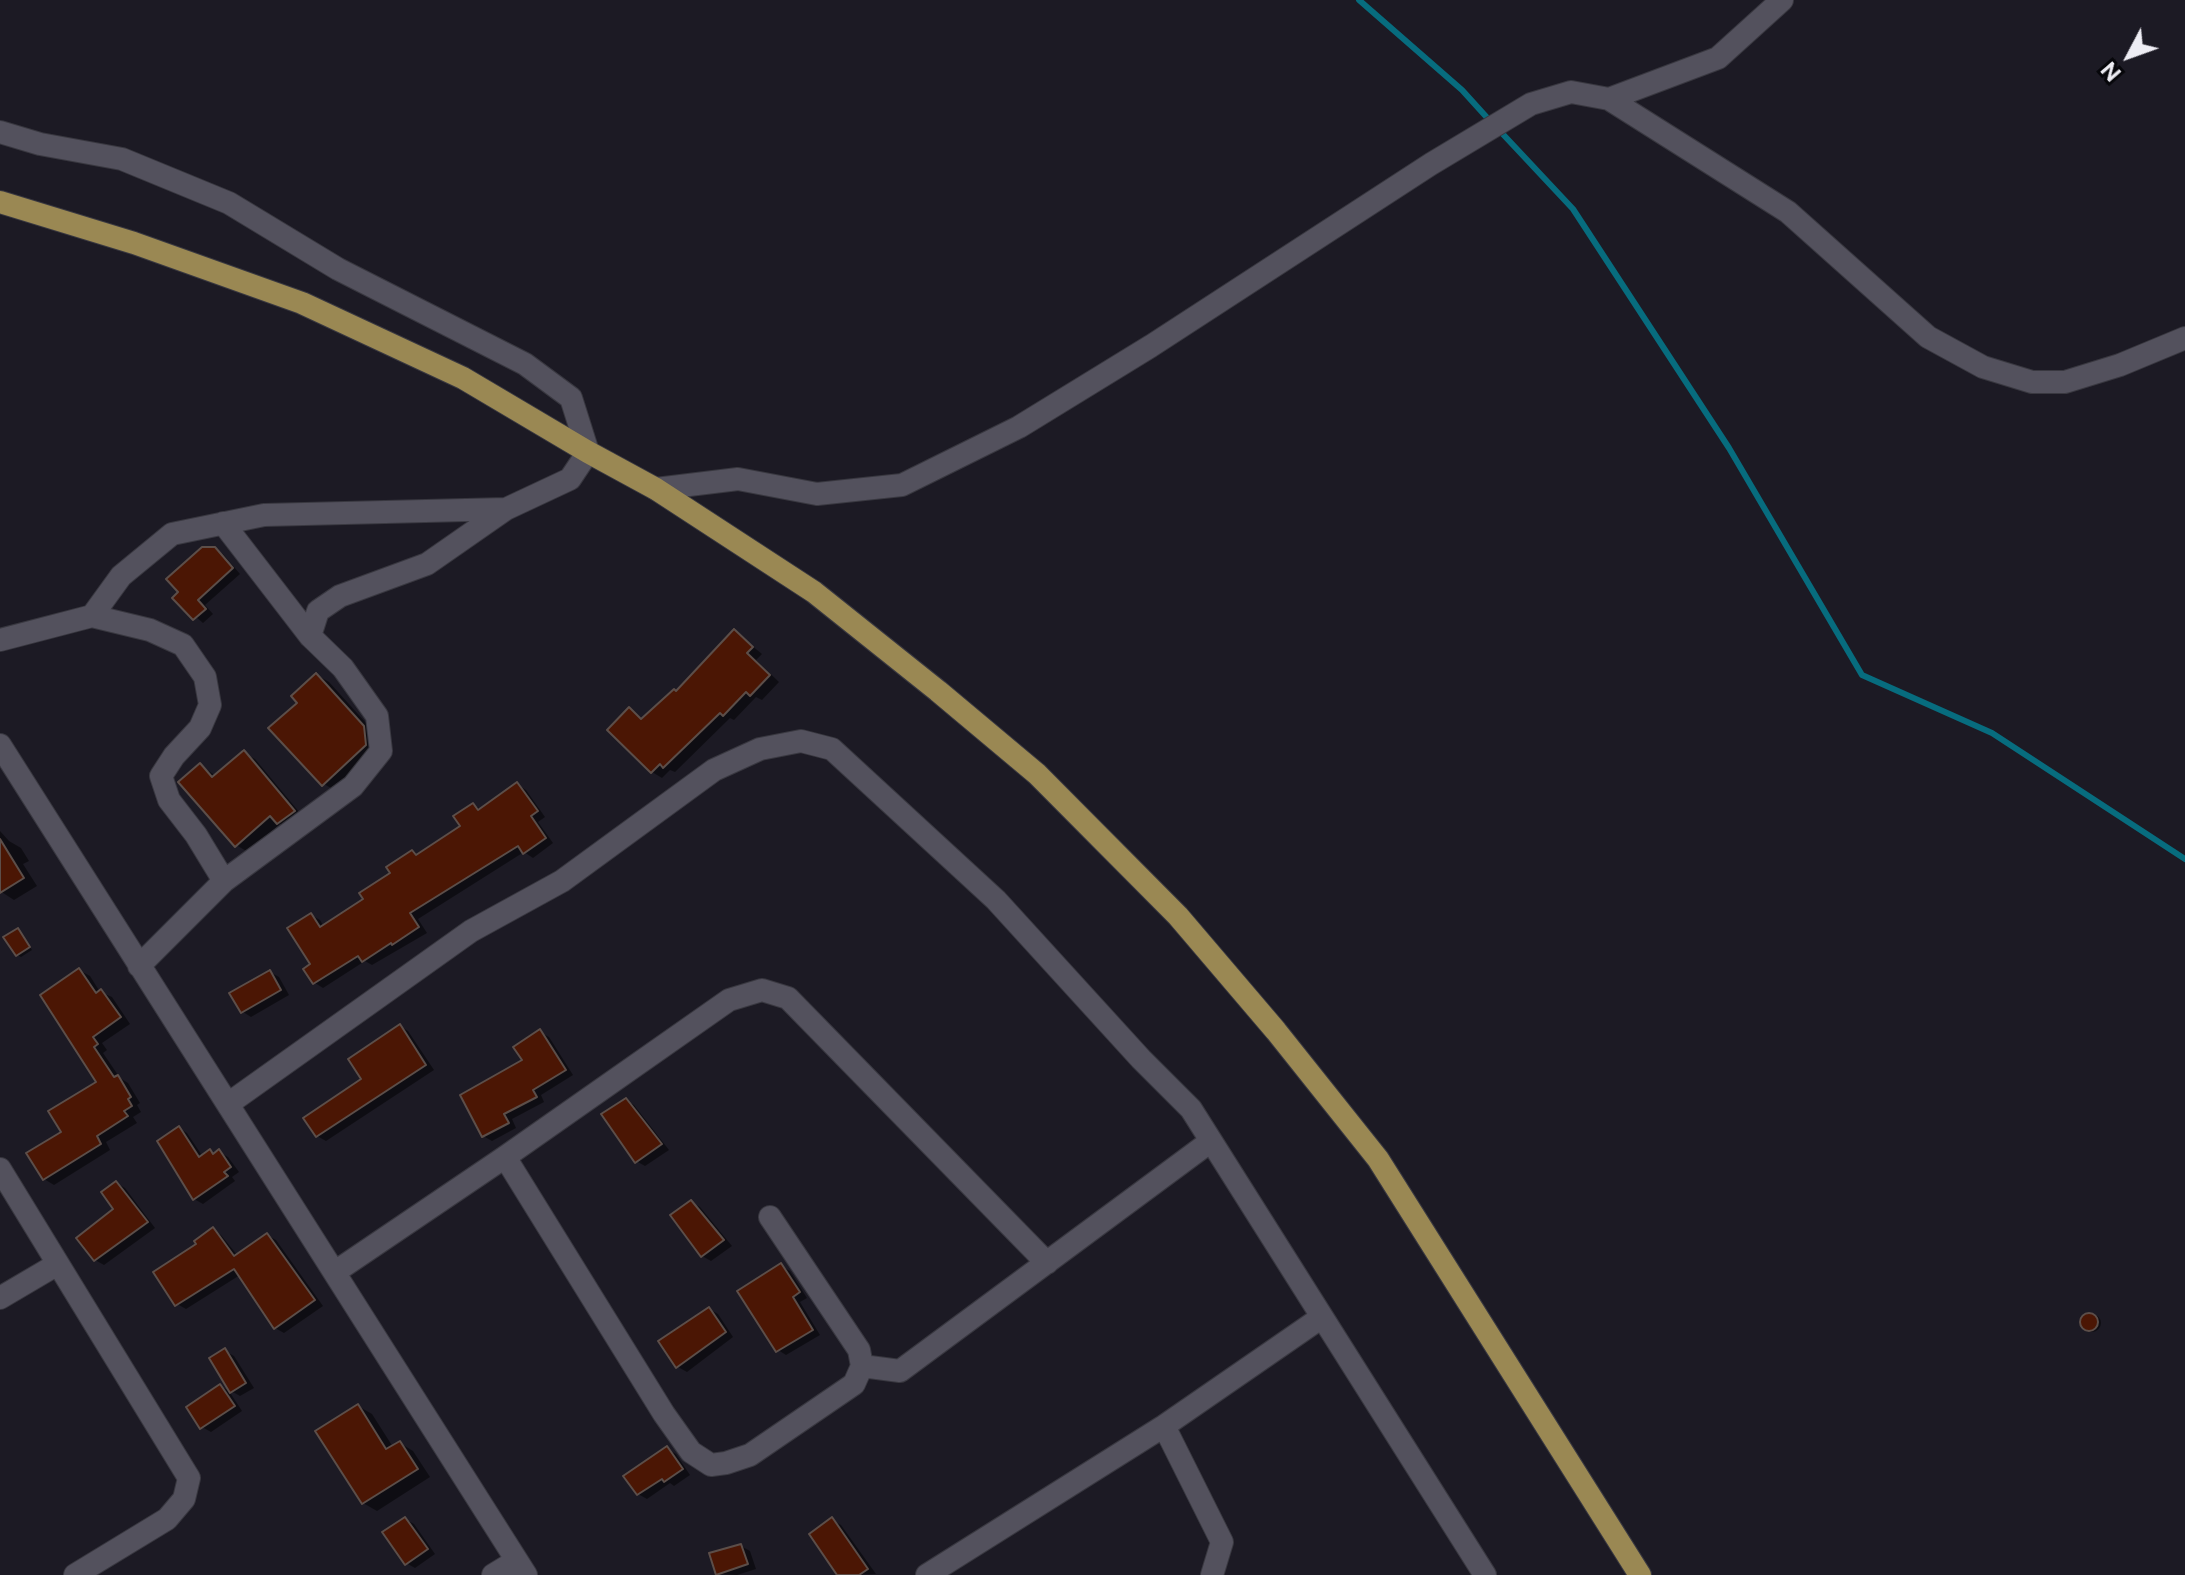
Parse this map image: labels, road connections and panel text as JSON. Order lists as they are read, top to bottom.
{
  "north": "bottom left"
}
